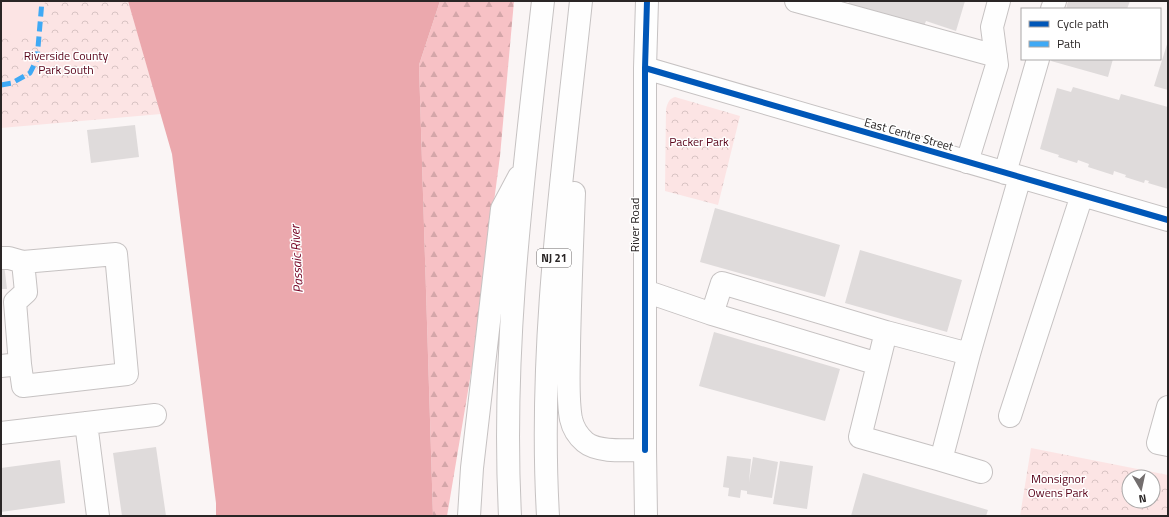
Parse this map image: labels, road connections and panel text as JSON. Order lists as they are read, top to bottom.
{
  "streets": {
    "main road": ["East Centre Street", "River Road", "NJ 21"]
  },
  "crossings": [
    ["East Centre Street", "River Road"]
  ],
  "water": ["Passaic River"],
  "parks": ["Riverside County Park South", "Packer Park", "Monsignor Owens Park"],
  "legend": ["Cycle path", "Path"],
  "north": "bottom"
}
